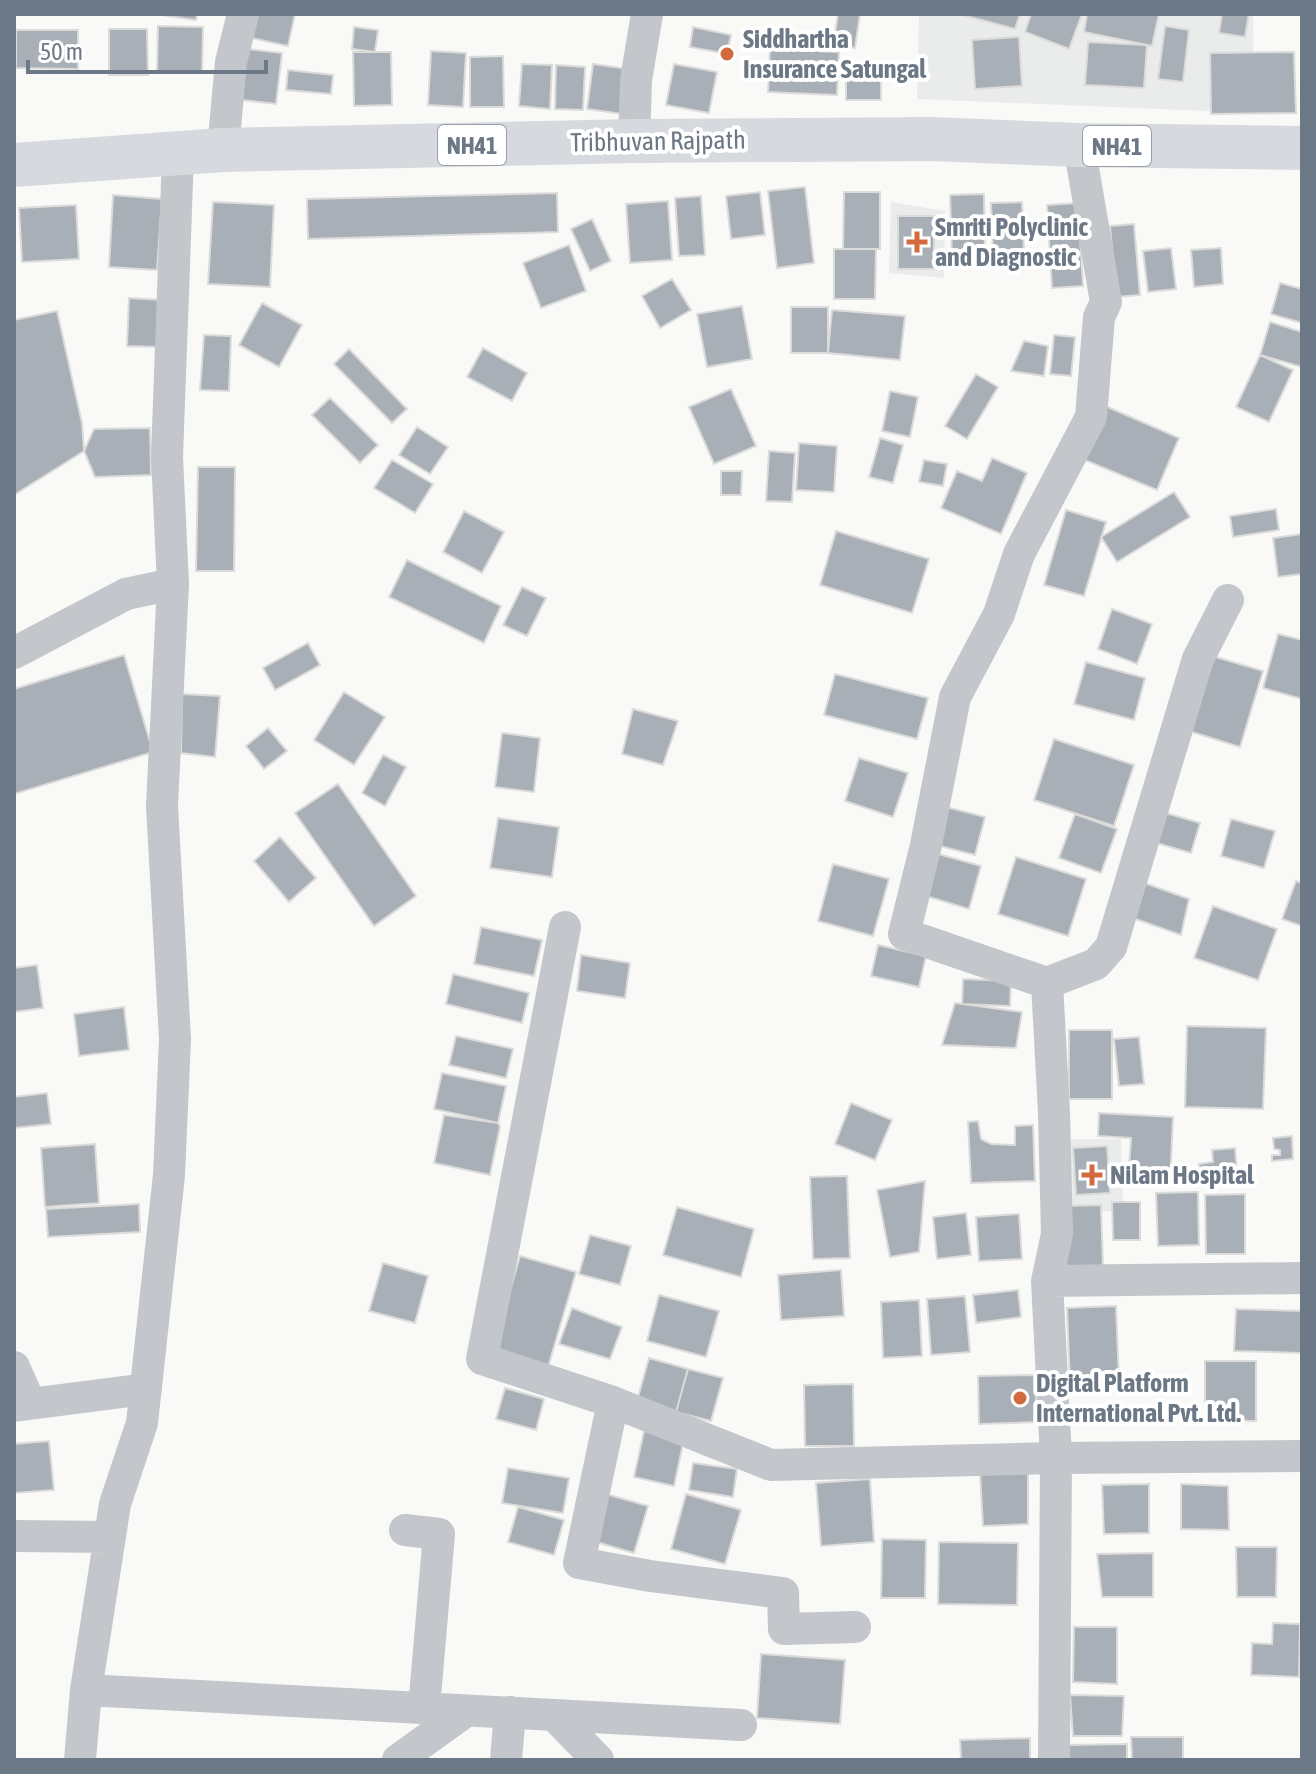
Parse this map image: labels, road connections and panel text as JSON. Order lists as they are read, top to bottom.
{
  "streets": {
    "highway": ["Tribhuvan Rajpath", "NH41"]
  },
  "places": {
    "other": ["Siddhartha Insurance Satungal", "Digital Platform International Pvt. Ltd."],
    "health": ["Smriti Polyclinic and Diagnostic", "Nilam Hospital"]
  },
  "scale_bar": "50 m"
}
